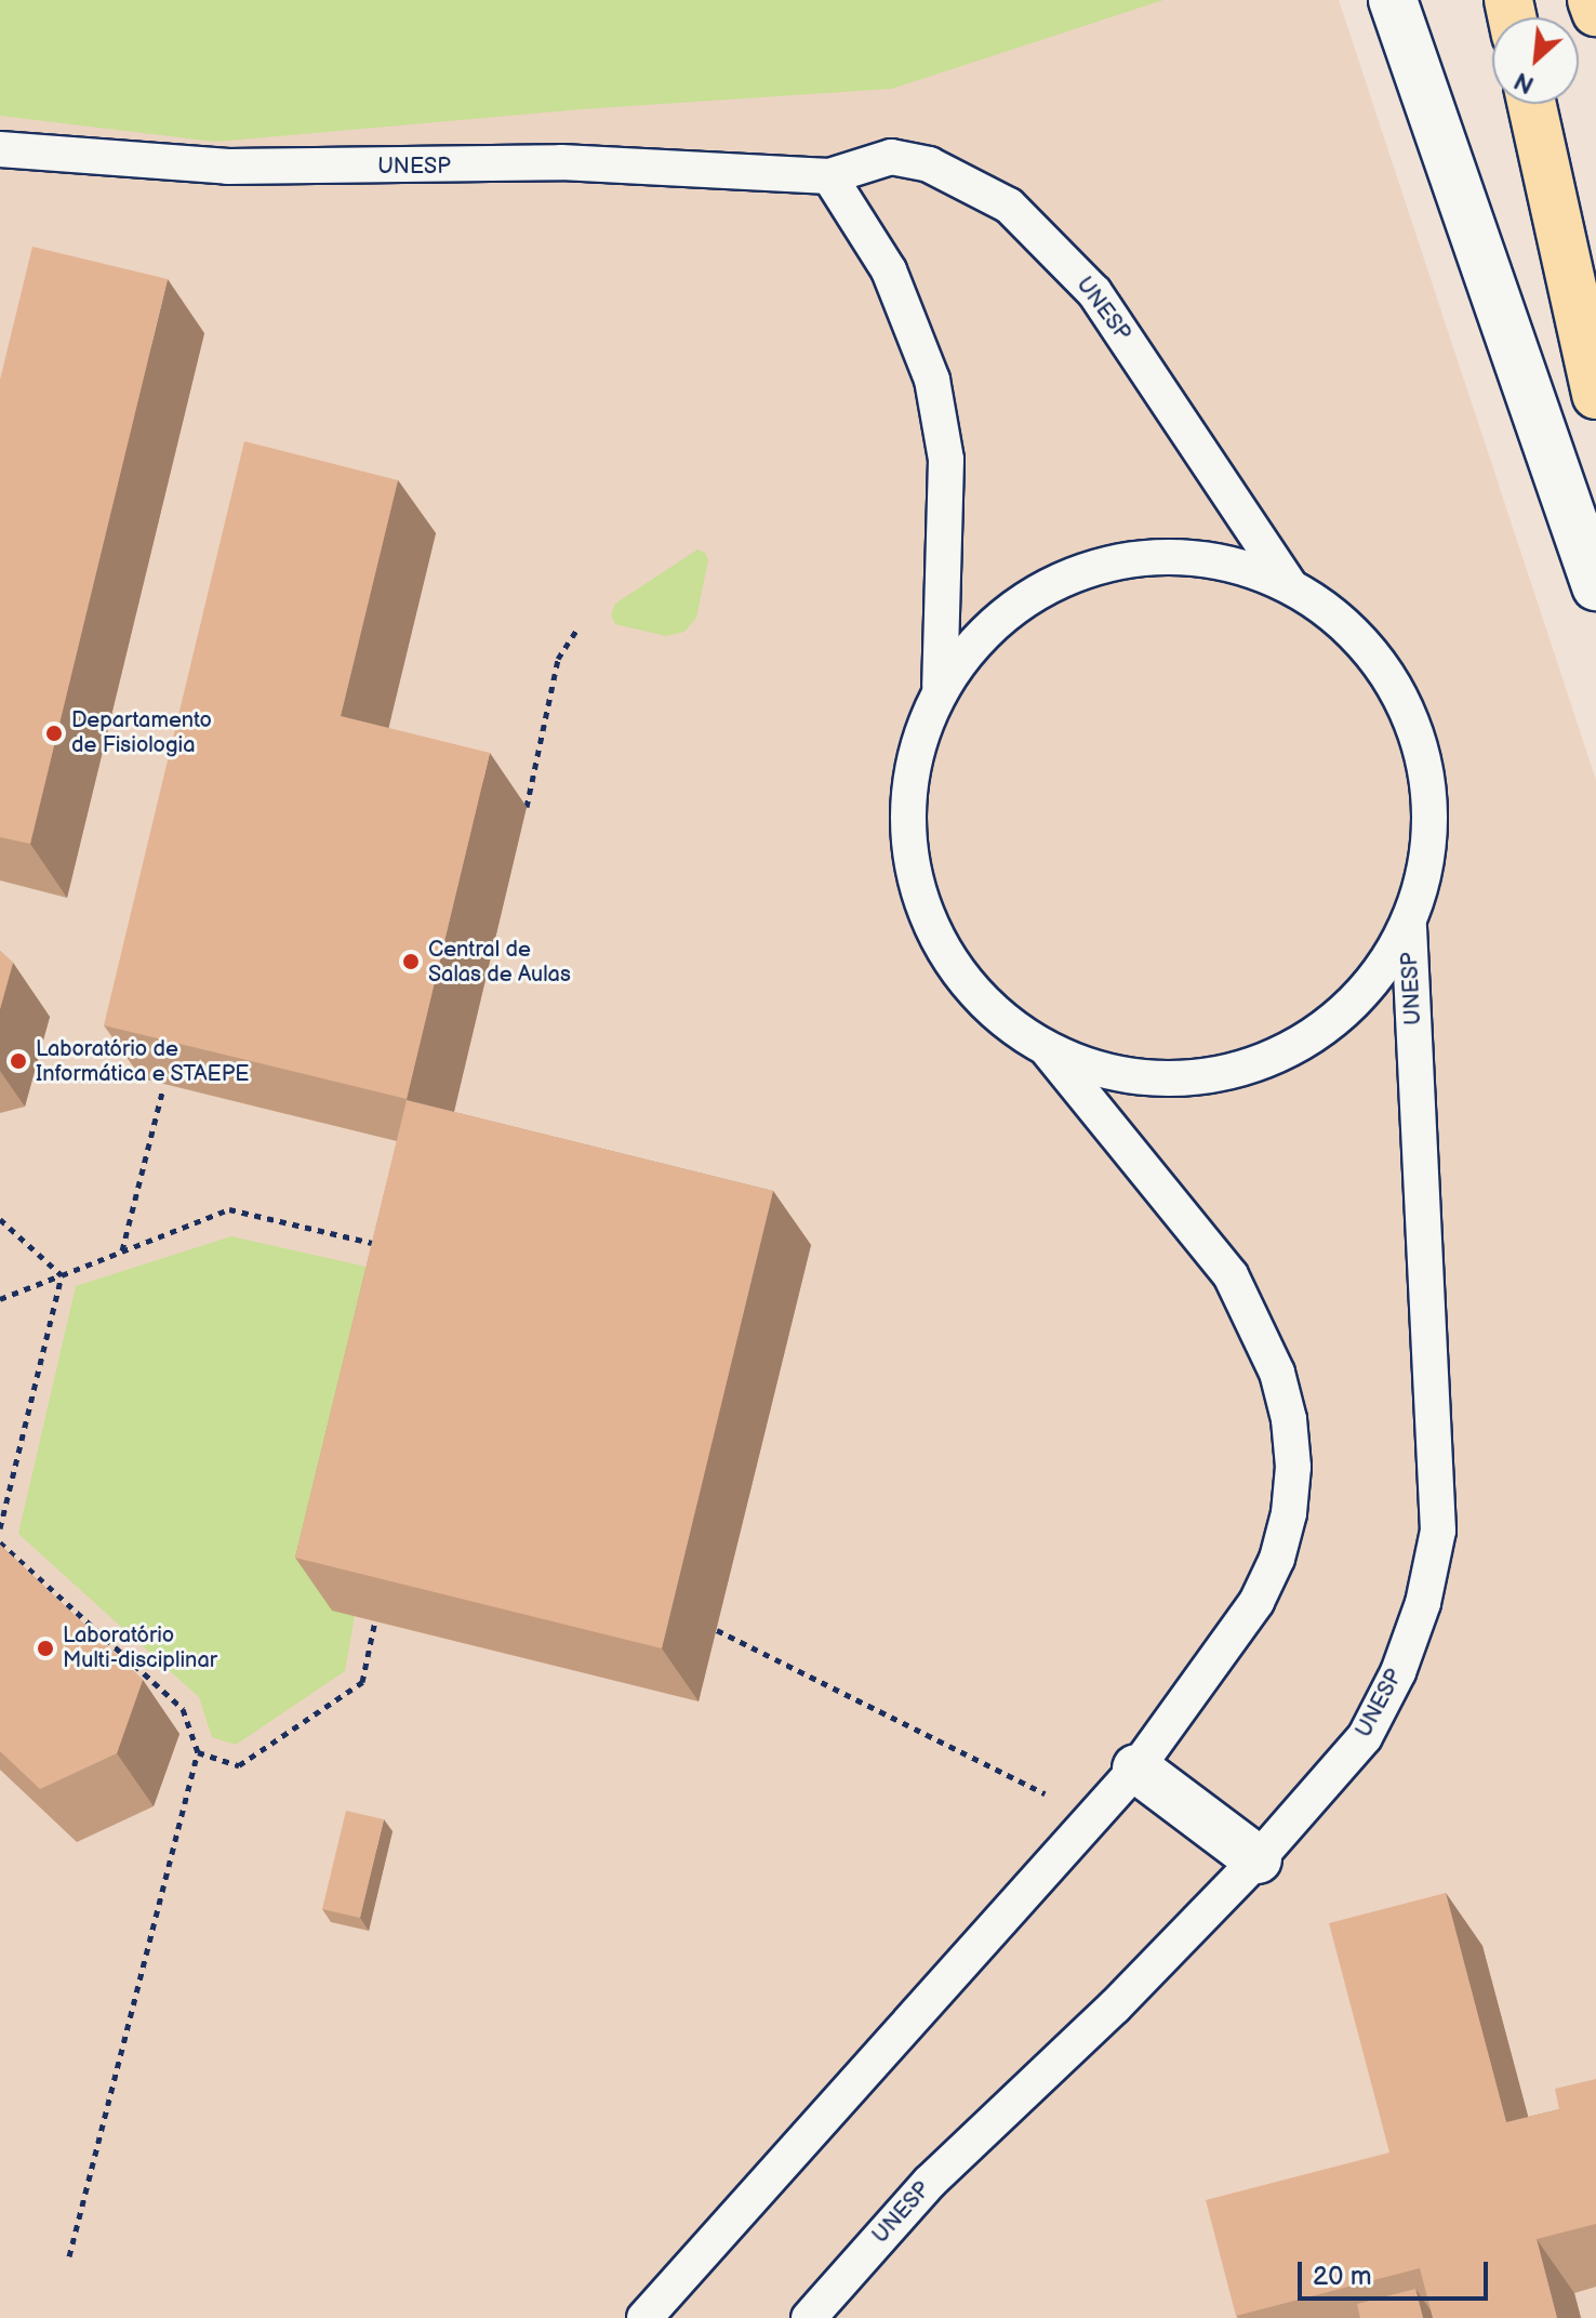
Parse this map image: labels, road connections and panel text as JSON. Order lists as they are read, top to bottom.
{
  "streets": {
    "lane": ["UNESP"]
  },
  "places": [
    "Departamento de Fisiologia",
    "Central de Salas de Aulas",
    "Laboratório de Informática e STAEPE",
    "Laboratório Multi-disciplinar"
  ],
  "scale_bar": "20 m",
  "north": "bottom left"
}
